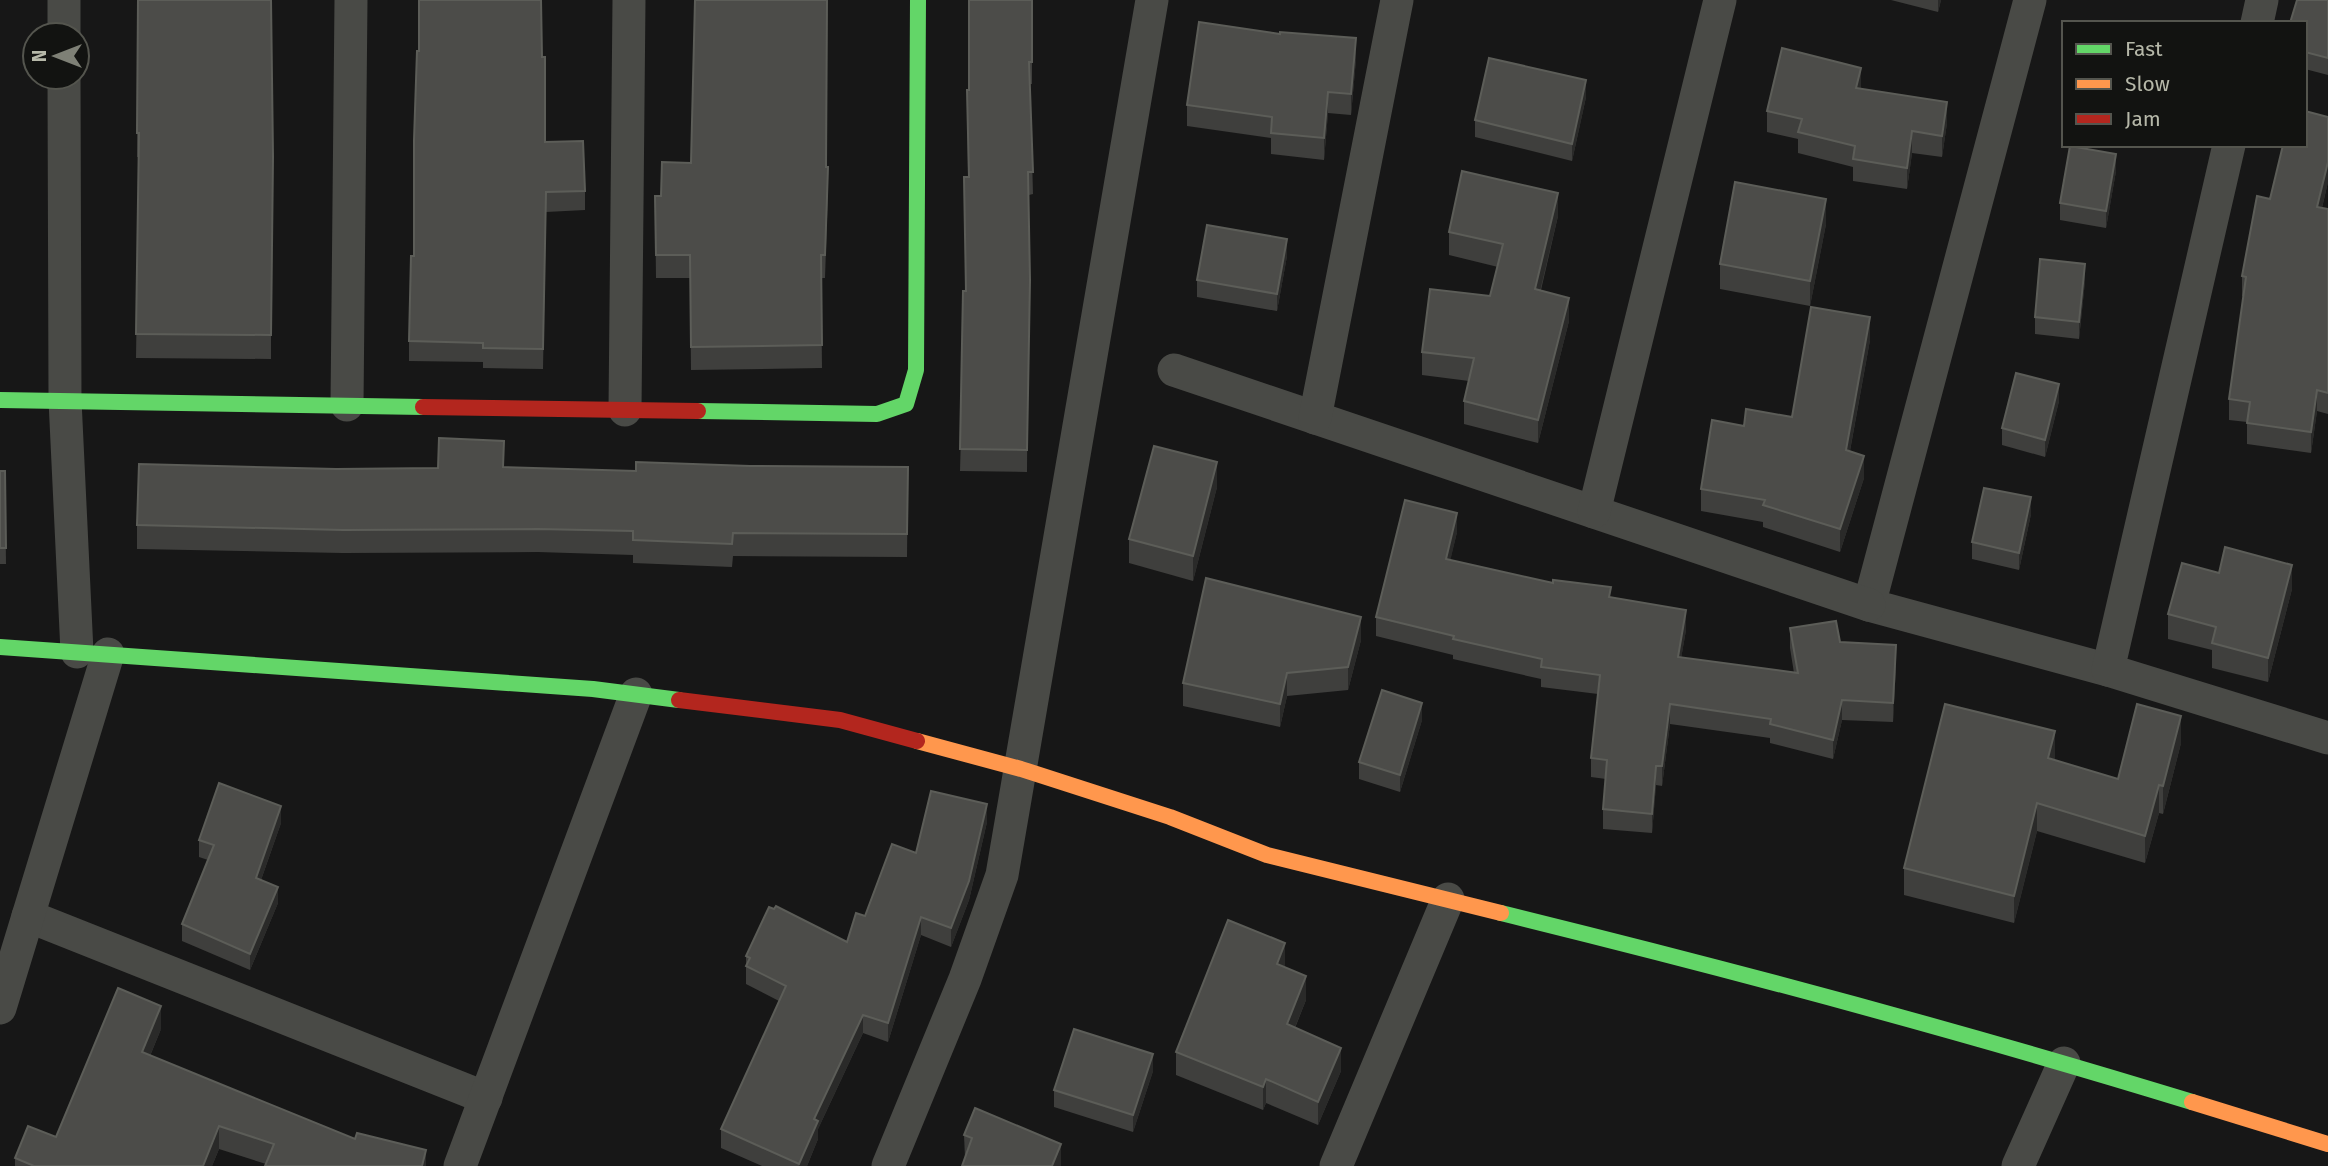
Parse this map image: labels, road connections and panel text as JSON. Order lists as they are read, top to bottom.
{
  "legend": ["Fast", "Slow", "Jam"],
  "north": "left"
}
